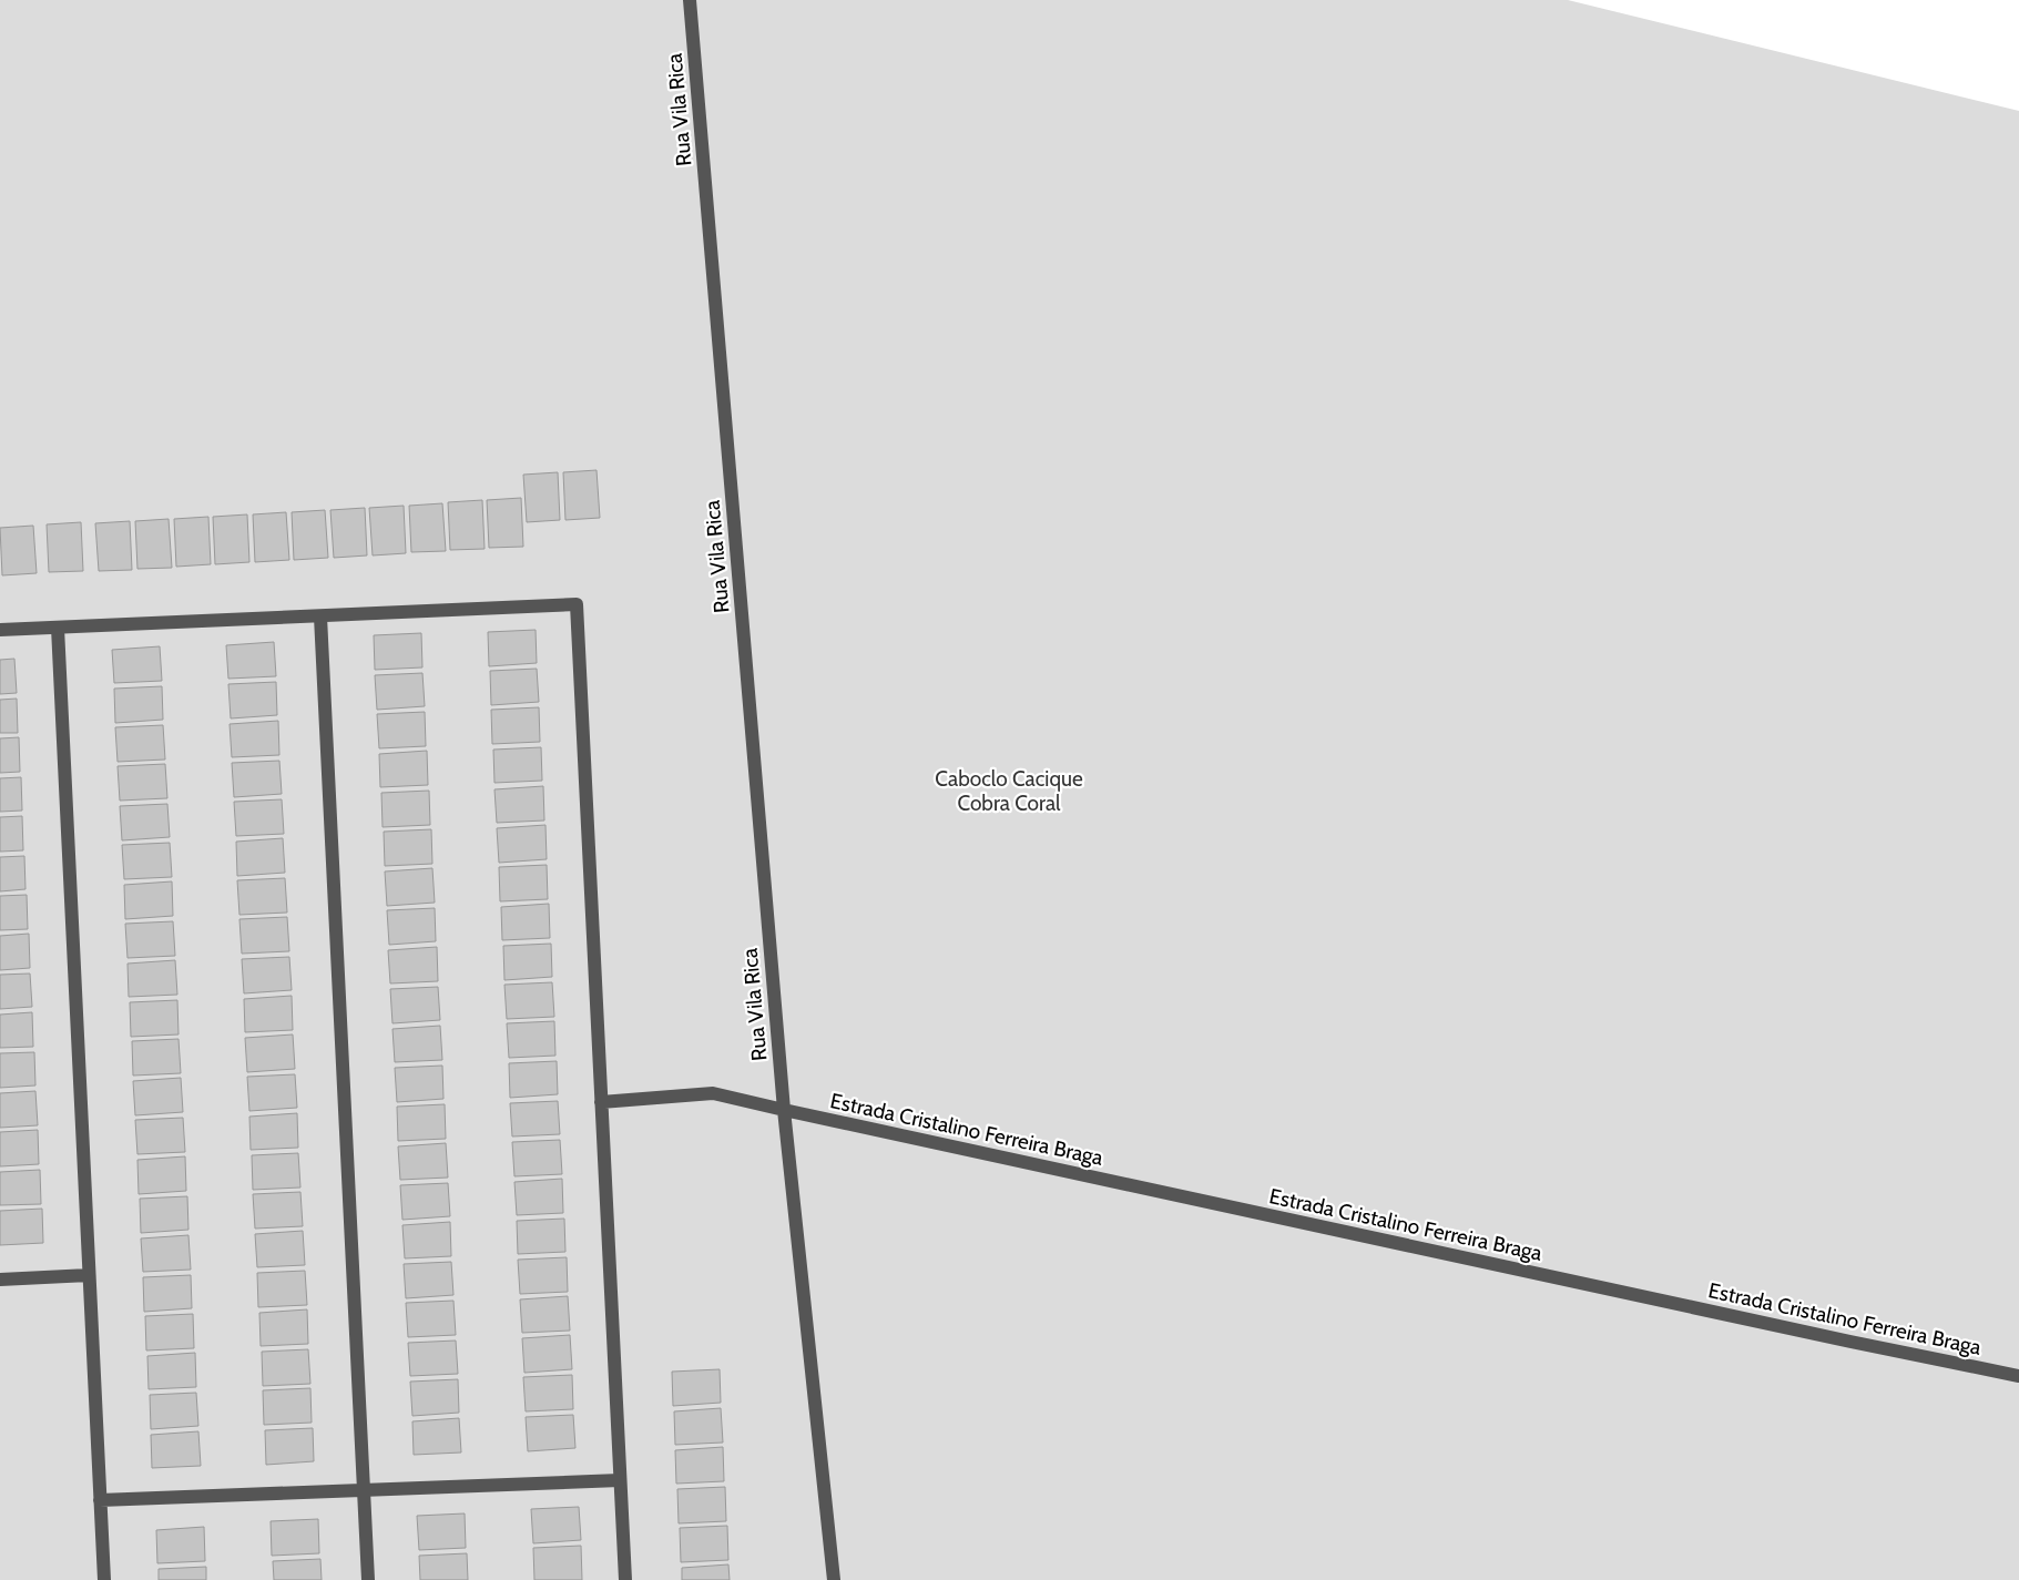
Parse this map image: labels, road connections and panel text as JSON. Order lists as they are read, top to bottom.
{
  "streets": {
    "street": ["Rua Vila Rica", "Estrada Cristalino Ferreira Braga"]
  },
  "crossings": [
    ["Rua Vila Rica", "Estrada Cristalino Ferreira Braga"]
  ],
  "parks": ["Caboclo Cacique Cobra Coral"]
}
